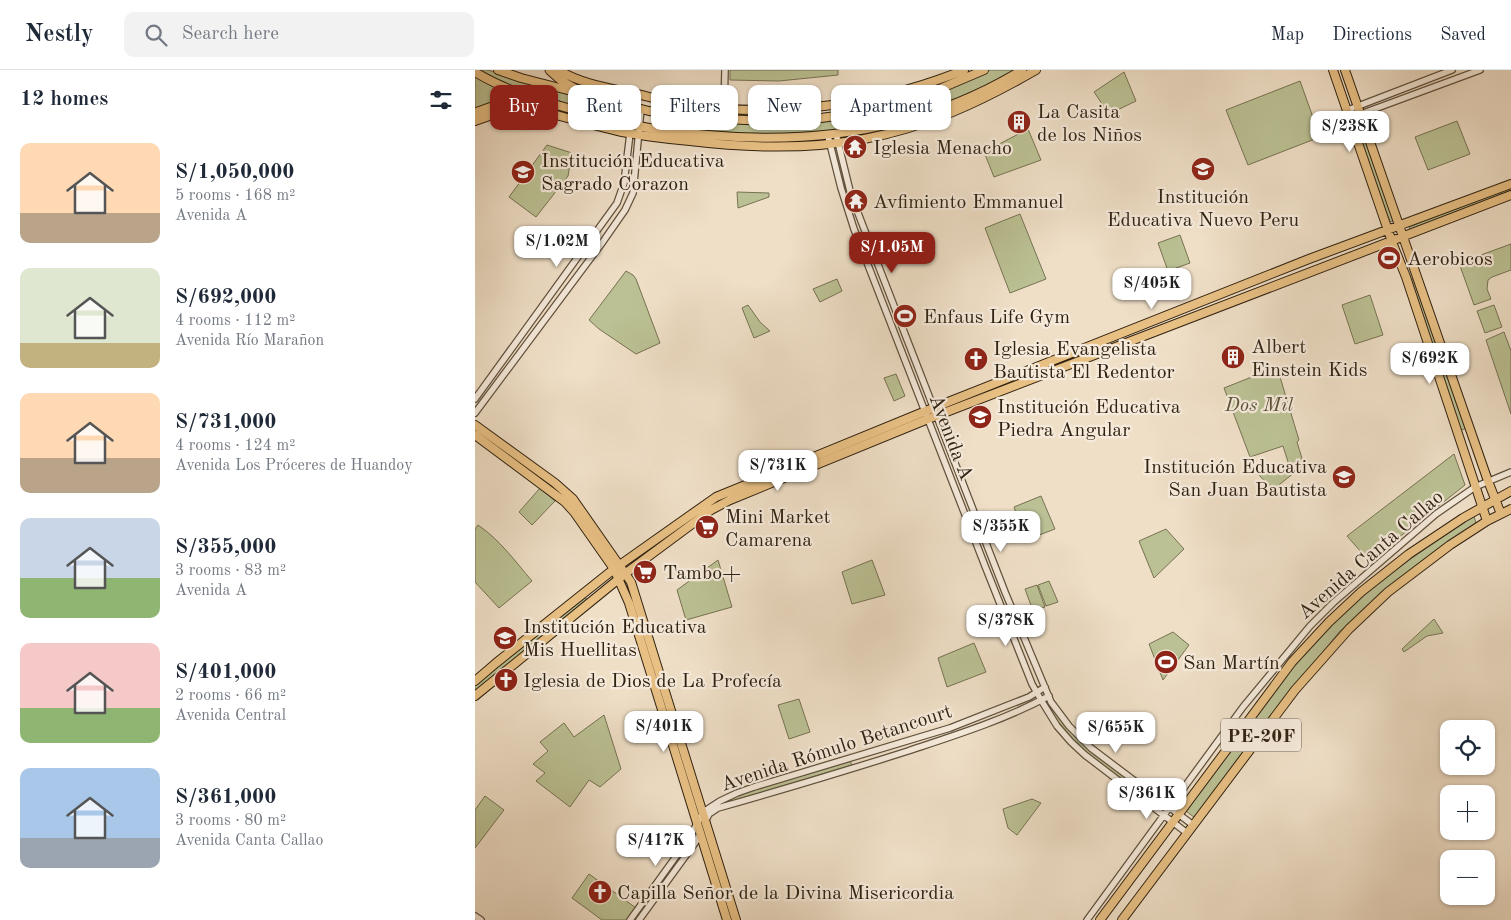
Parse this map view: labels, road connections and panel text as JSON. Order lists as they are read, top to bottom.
{
  "streets": {
    "main road": ["Avenida Canta Callao", "PE-20F"],
    "street": ["Avenida A", "Avenida Rómulo Betancourt"]
  },
  "crossings": [
    ["Avenida A", "Avenida Canta Callao"],
    ["Avenida A", "Avenida Rómulo Betancourt"]
  ],
  "parks": ["Dos Mil"],
  "places": {
    "building": ["La Casita de los Niños", "Albert Einstein Kids"],
    "temple": ["Iglesia Menacho", "Avfimiento Emmanuel"],
    "school or university": [
      "Institución Educativa Nuevo Peru",
      "Institución Educativa Sagrado Corazon",
      "Institución Educativa Piedra Angular",
      "Institución Educativa San Juan Bautista",
      "Institución Educativa Mis Huellitas"
    ],
    "sports": ["Aerobicos", "Enfaus Life Gym", "San Martín"],
    "church": ["Iglesia Evangelista Bautista El Redentor", "Iglesia de Dios de La Profecía", "Capilla Señor de la Divina Misericordia"],
    "supermarket": ["Mini Market Camarena", "Tambo+"]
  },
  "page": {
    "header": "Nestly",
    "search": "Search here",
    "nav": ["Map", "Directions", "Saved"],
    "heading": "12 homes",
    "chip": [
      "Buy",
      "Rent",
      "Filters",
      "New",
      "Apartment"
    ],
    "price": [
      "S/238K",
      "S/1.02M",
      "S/1.05M",
      "S/405K",
      "S/692K",
      "S/731K",
      "S/355K",
      "S/378K",
      "S/401K",
      "S/655K",
      "S/361K",
      "S/417K"
    ],
    "list": [
      {
        "name": "S/1,050,000",
        "note": "5 rooms · 168 m² · Avenida A"
      },
      {
        "name": "S/692,000",
        "note": "4 rooms · 112 m² · Avenida Río Marañon"
      },
      {
        "name": "S/731,000",
        "note": "4 rooms · 124 m² · Avenida Los Próceres de Huandoy"
      },
      {
        "name": "S/355,000",
        "note": "3 rooms · 83 m² · Avenida A"
      },
      {
        "name": "S/401,000",
        "note": "2 rooms · 66 m² · Avenida Central"
      },
      {
        "name": "S/361,000",
        "note": "3 rooms · 80 m² · Avenida Canta Callao"
      }
    ],
    "map_buttons": ["+", "−"]
  }
}
